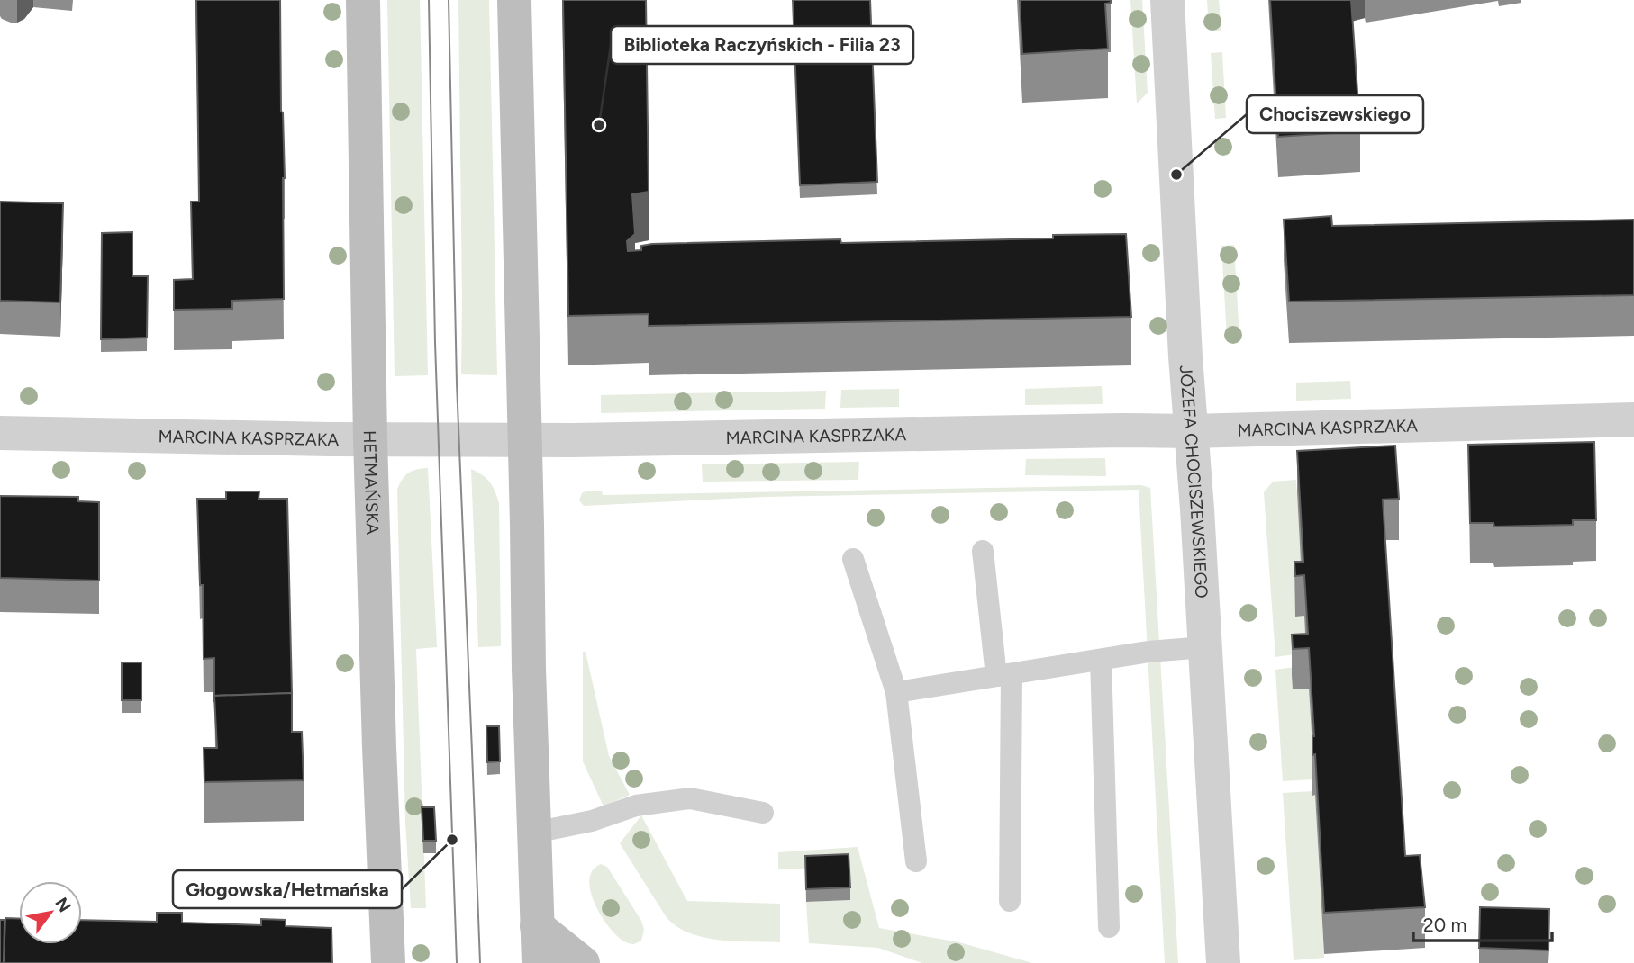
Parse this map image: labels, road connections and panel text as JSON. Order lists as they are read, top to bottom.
{
  "streets": {
    "main road": ["HETMAŃSKA"],
    "street": ["MARCINA KASPRZAKA", "JÓZEFA CHOCISZEWSKIEGO"]
  },
  "crossings": [
    ["MARCINA KASPRZAKA", "HETMAŃSKA"],
    ["MARCINA KASPRZAKA", "JÓZEFA CHOCISZEWSKIEGO"]
  ],
  "places": ["Biblioteka Raczyńskich - Filia 23", "Chociszewskiego", "Głogowska/Hetmańska"],
  "scale_bar": "20 m",
  "north": "top right"
}
